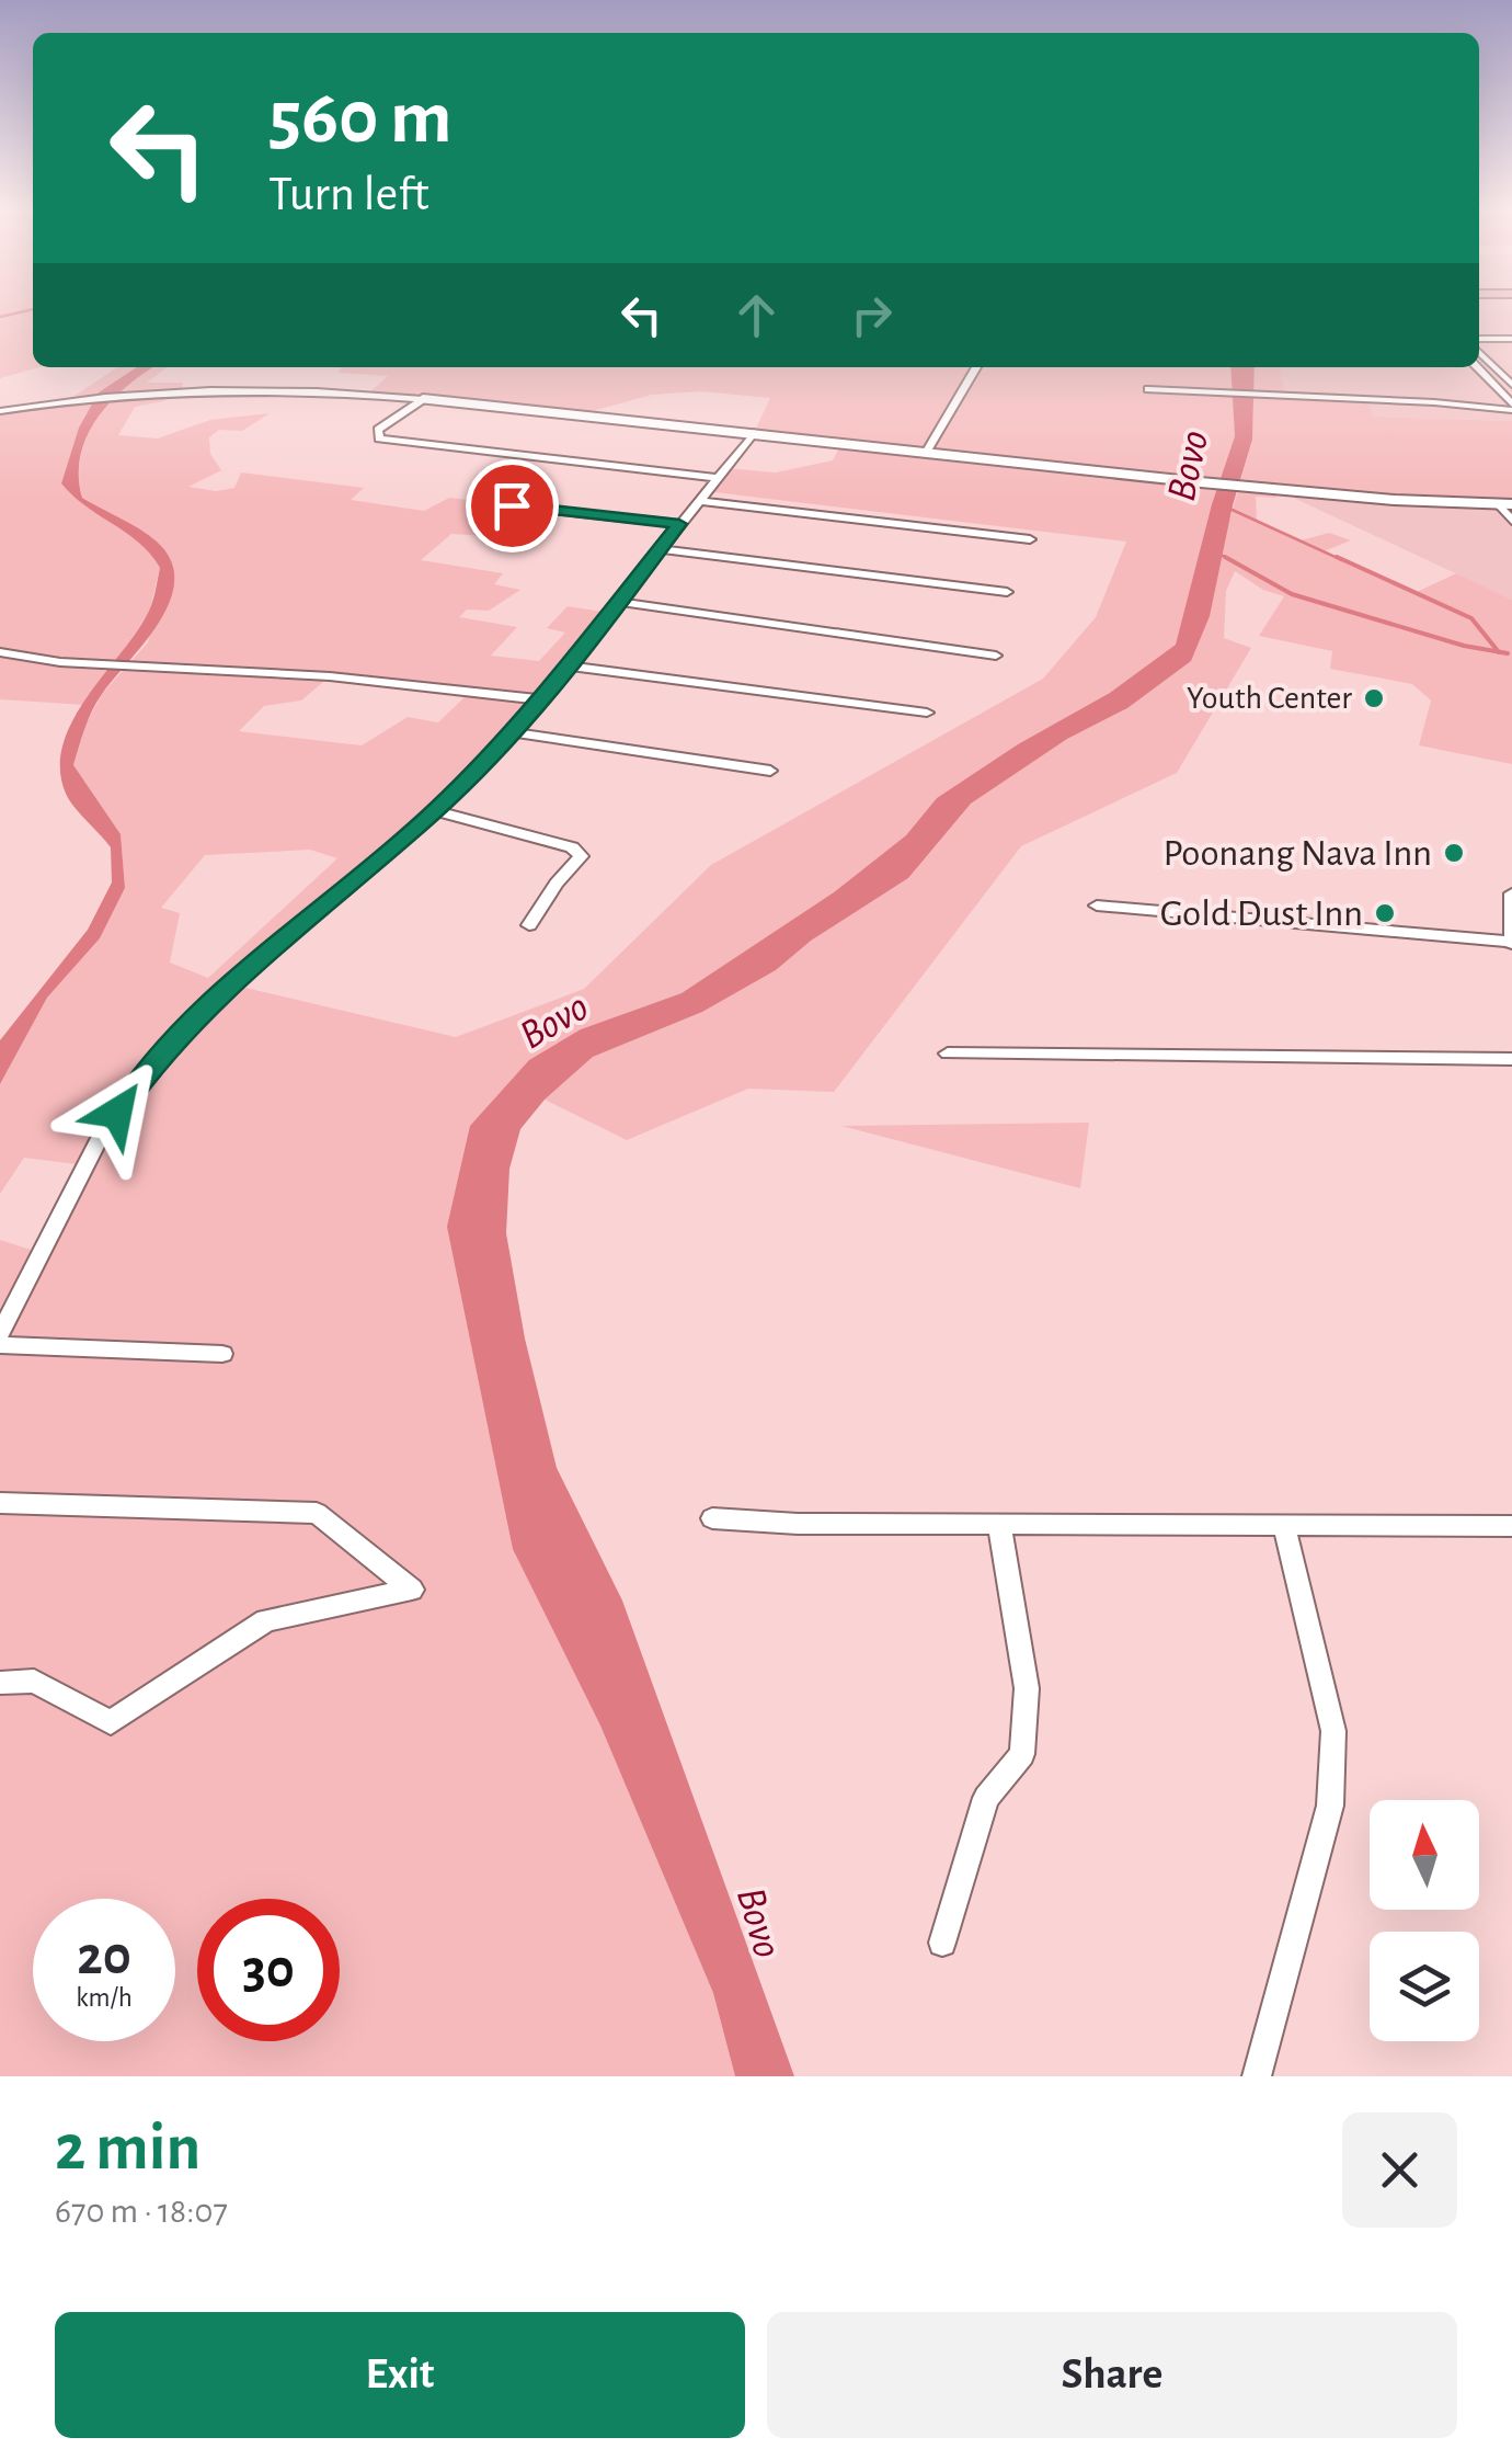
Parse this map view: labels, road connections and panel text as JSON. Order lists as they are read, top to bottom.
{
  "water": ["Bovo"],
  "places": ["Youth Center", "Poonang Nava Inn", "Gold Dust Inn"],
  "north": "top",
  "page": {
    "turn": ["560 m", "Turn left"],
    "speed": "20 km/h",
    "limit": "30",
    "heading": ["2 min", "670 m · 18:07"],
    "buttons": ["Exit", "Share"]
  }
}
